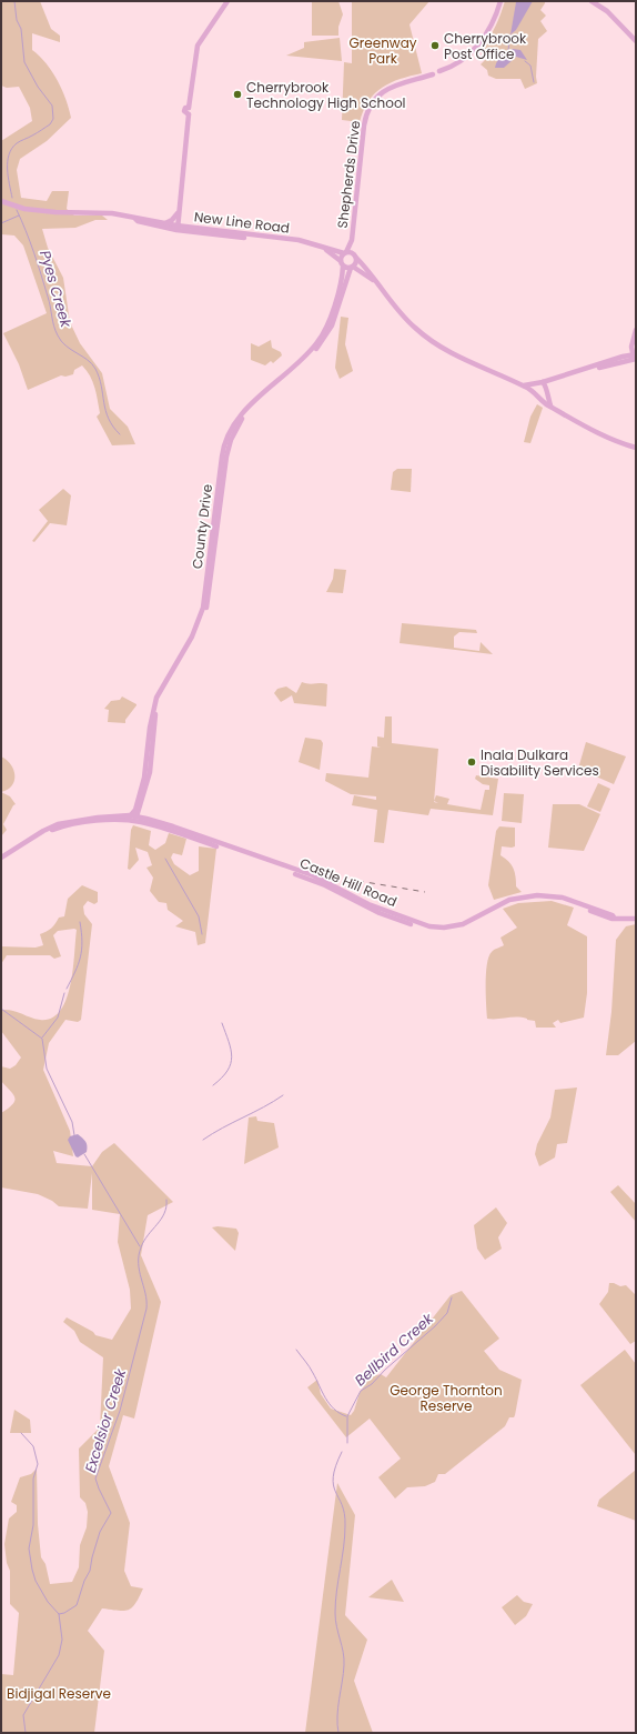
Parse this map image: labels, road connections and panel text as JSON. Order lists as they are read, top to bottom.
{
  "streets": {
    "main road": [
      "Shepherds Drive",
      "New Line Road",
      "County Drive",
      "Castle Hill Road"
    ]
  },
  "crossings": [
    ["Shepherds Drive", "New Line Road"],
    ["Shepherds Drive", "County Drive"],
    ["New Line Road", "County Drive"],
    ["County Drive", "Castle Hill Road"]
  ],
  "water": ["Pyes Creek", "Bellbird Creek", "Excelsior Creek"],
  "parks": ["Greenway Park", "George Thornton Reserve", "Bidjigal Reserve"],
  "places": ["Cherrybrook Post Office", "Cherrybrook Technology High School", "Inala Dulkara Disability Services"]
}
